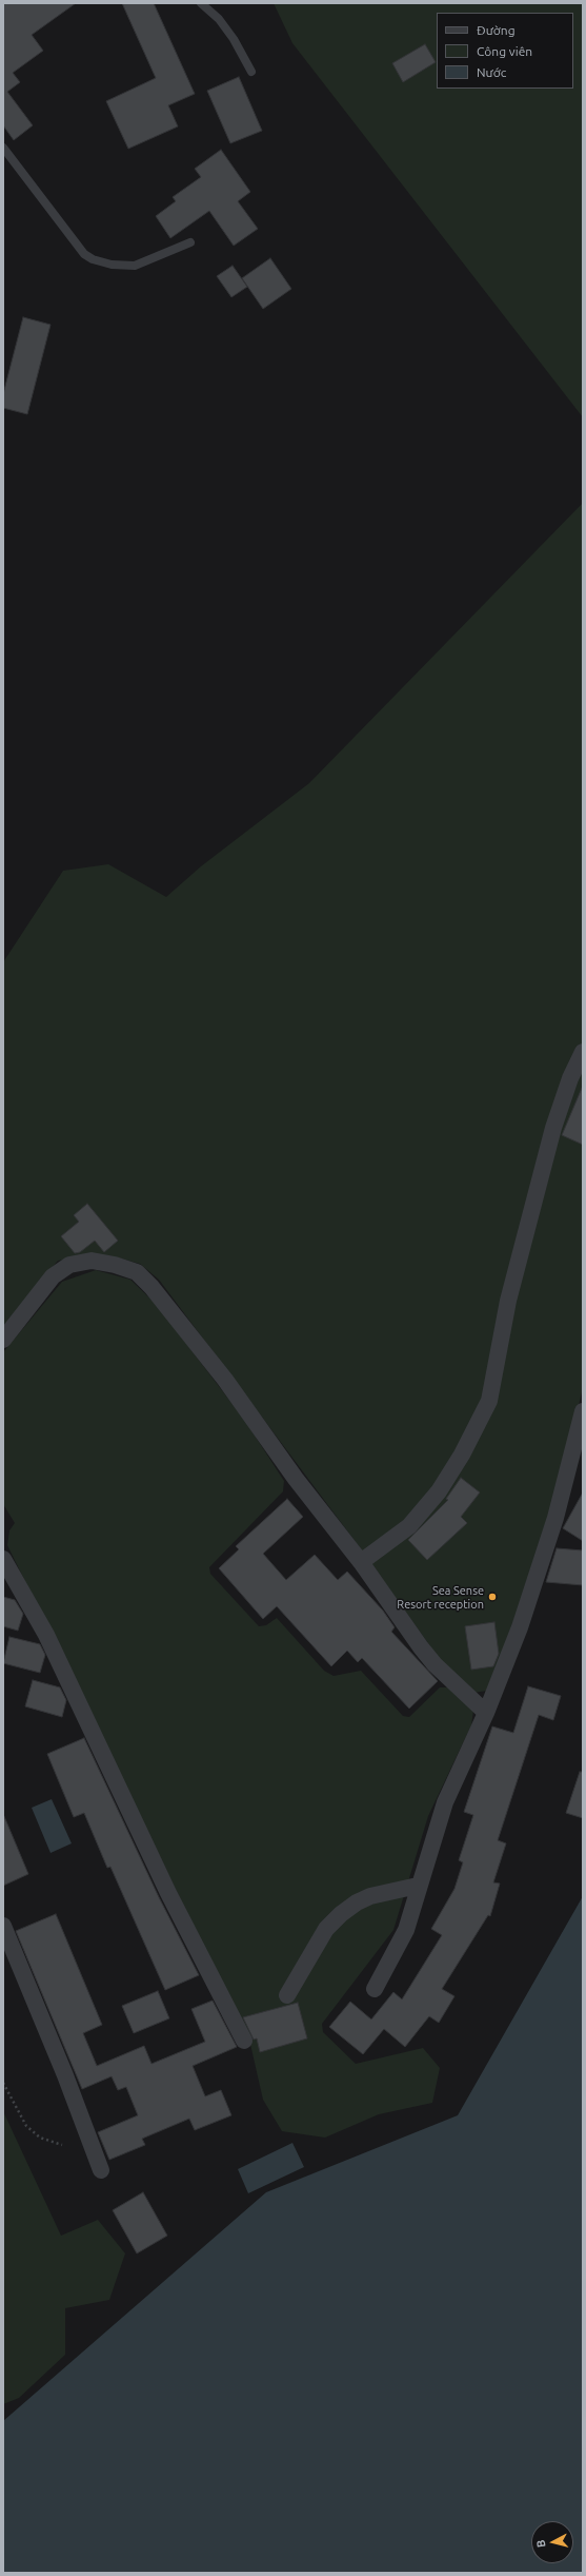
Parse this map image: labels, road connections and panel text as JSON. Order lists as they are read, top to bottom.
{
  "places": ["Sea Sense Resort reception"],
  "legend": ["Đường", "Công viên", "Nước"],
  "north": "left"
}
